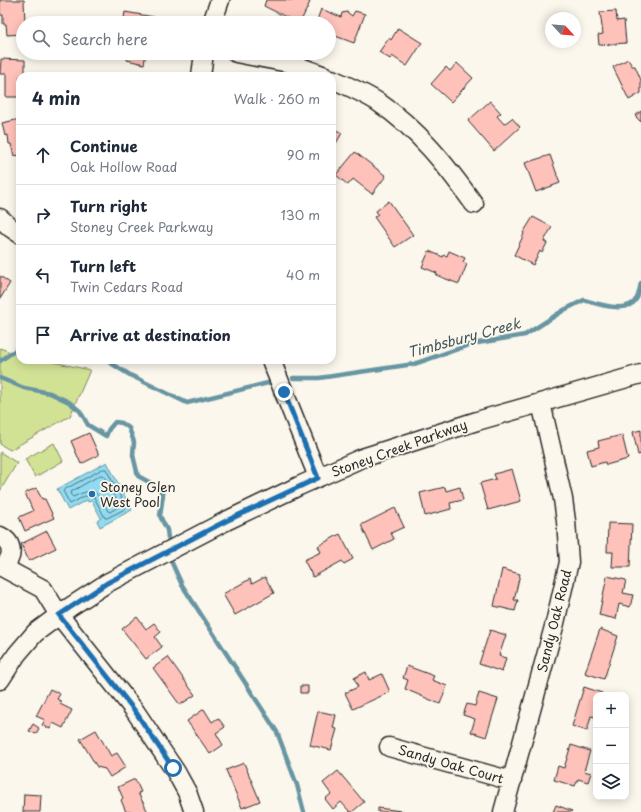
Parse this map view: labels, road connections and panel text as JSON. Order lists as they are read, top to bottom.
{
  "streets": {
    "street": ["Stoney Creek Parkway", "Sandy Oak Road", "Sandy Oak Court"]
  },
  "crossings": [
    ["Stoney Creek Parkway", "Sandy Oak Road"],
    ["Sandy Oak Road", "Sandy Oak Court"]
  ],
  "water": ["Timbsbury Creek"],
  "places": ["Stoney Glen West Pool"],
  "north": "bottom right",
  "page": {
    "search": "Search here",
    "heading": ["4 min", "Walk · 260 m"],
    "list": [
      ["Continue", "Oak Hollow Road", "90 m"],
      ["Turn right", "Stoney Creek Parkway", "130 m"],
      ["Turn left", "Twin Cedars Road", "40 m"],
      "Arrive at destination"
    ],
    "map_buttons": ["+", "−"]
  }
}
